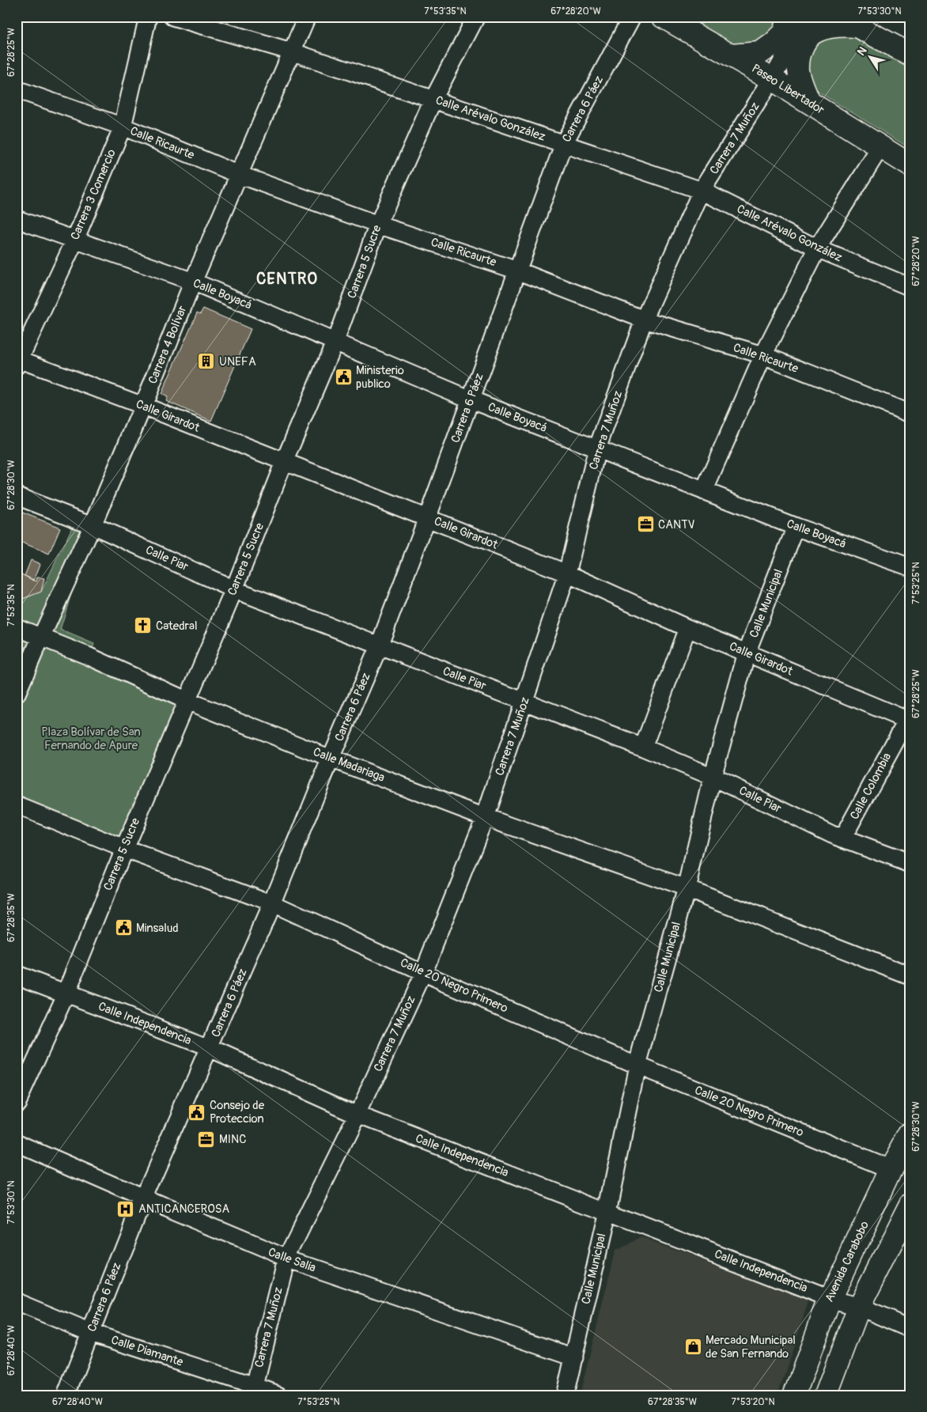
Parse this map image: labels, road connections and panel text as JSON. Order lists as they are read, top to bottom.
{
  "streets": {
    "highway": ["Paseo Libertador", "Avenida Carabobo"],
    "street": [
      "Carrera 6 Páez",
      "Calle Arévalo González",
      "Carrera 7 Muñoz",
      "Calle Ricaurte",
      "Carrera 3 Comercio",
      "Carrera 5 Sucre",
      "Calle Boyacá",
      "Carrera 4 Bolívar",
      "Calle Girardot",
      "Calle Piar",
      "Calle Municipal",
      "Calle Madariaga",
      "Calle Colombia",
      "Calle 20 Negro Primero",
      "Calle Independencia",
      "Calle Salia",
      "Calle Diamante"
    ]
  },
  "crossings": [
    ["Paseo Libertador", "Carrera 7 Muñoz"],
    ["Carrera 6 Páez", "Calle Arévalo González"],
    ["Carrera 6 Páez", "Calle Ricaurte"],
    ["Carrera 6 Páez", "Calle Boyacá"],
    ["Carrera 6 Páez", "Calle Girardot"],
    ["Carrera 6 Páez", "Calle Piar"],
    ["Carrera 6 Páez", "Calle Madariaga"],
    ["Carrera 6 Páez", "Calle 20 Negro Primero"],
    ["Carrera 6 Páez", "Calle Independencia"],
    ["Carrera 6 Páez", "Calle Salia"],
    ["Carrera 6 Páez", "Calle Diamante"],
    ["Calle Arévalo González", "Carrera 7 Muñoz"],
    ["Calle Arévalo González", "Carrera 5 Sucre"],
    ["Calle Arévalo González", "Carrera 4 Bolívar"],
    ["Carrera 7 Muñoz", "Calle Ricaurte"],
    ["Carrera 7 Muñoz", "Calle Boyacá"],
    ["Carrera 7 Muñoz", "Calle Girardot"],
    ["Carrera 7 Muñoz", "Calle Piar"],
    ["Carrera 7 Muñoz", "Calle Madariaga"],
    ["Carrera 7 Muñoz", "Calle 20 Negro Primero"],
    ["Carrera 7 Muñoz", "Calle Independencia"],
    ["Carrera 7 Muñoz", "Calle Salia"],
    ["Carrera 7 Muñoz", "Calle Diamante"],
    ["Calle Ricaurte", "Carrera 3 Comercio"],
    ["Calle Ricaurte", "Carrera 5 Sucre"],
    ["Calle Ricaurte", "Carrera 4 Bolívar"],
    ["Carrera 3 Comercio", "Calle Boyacá"],
    ["Carrera 3 Comercio", "Calle Girardot"],
    ["Carrera 5 Sucre", "Calle Boyacá"],
    ["Carrera 5 Sucre", "Calle Girardot"],
    ["Carrera 5 Sucre", "Calle Piar"],
    ["Carrera 5 Sucre", "Calle Madariaga"],
    ["Carrera 5 Sucre", "Calle 20 Negro Primero"],
    ["Carrera 5 Sucre", "Calle Independencia"],
    ["Calle Boyacá", "Carrera 4 Bolívar"],
    ["Calle Boyacá", "Calle Municipal"],
    ["Carrera 4 Bolívar", "Calle Girardot"],
    ["Carrera 4 Bolívar", "Calle Piar"],
    ["Carrera 4 Bolívar", "Calle Madariaga"],
    ["Calle Girardot", "Calle Municipal"],
    ["Calle Girardot", "Calle Colombia"],
    ["Calle Piar", "Calle Municipal"],
    ["Calle Piar", "Calle Colombia"],
    ["Calle Municipal", "Calle Madariaga"],
    ["Calle Municipal", "Calle 20 Negro Primero"],
    ["Calle Municipal", "Calle Independencia"],
    ["Calle Municipal", "Calle Salia"],
    ["Calle 20 Negro Primero", "Avenida Carabobo"],
    ["Calle Independencia", "Avenida Carabobo"]
  ],
  "districts": ["CENTRO"],
  "parks": ["Plaza Bolívar de San Fernando de Apure"],
  "places": {
    "building": ["UNEFA"],
    "public building": ["Ministerio publico", "Minsalud", "Consejo de Proteccion"],
    "office": ["CANTV", "MINC"],
    "church": ["Catedral"],
    "hospital": ["ANTICANCEROSA"],
    "shop": ["Mercado Municipal de San Fernando"]
  },
  "north": "top left",
  "coordinates": [
    "7°53'35\"N",
    "67°28'20\"W",
    "7°53'30\"N",
    "67°28'25\"W",
    "67°28'30\"W",
    "7°53'25\"N",
    "67°28'35\"W",
    "67°28'40\"W",
    "7°53'20\"N"
  ]
}
